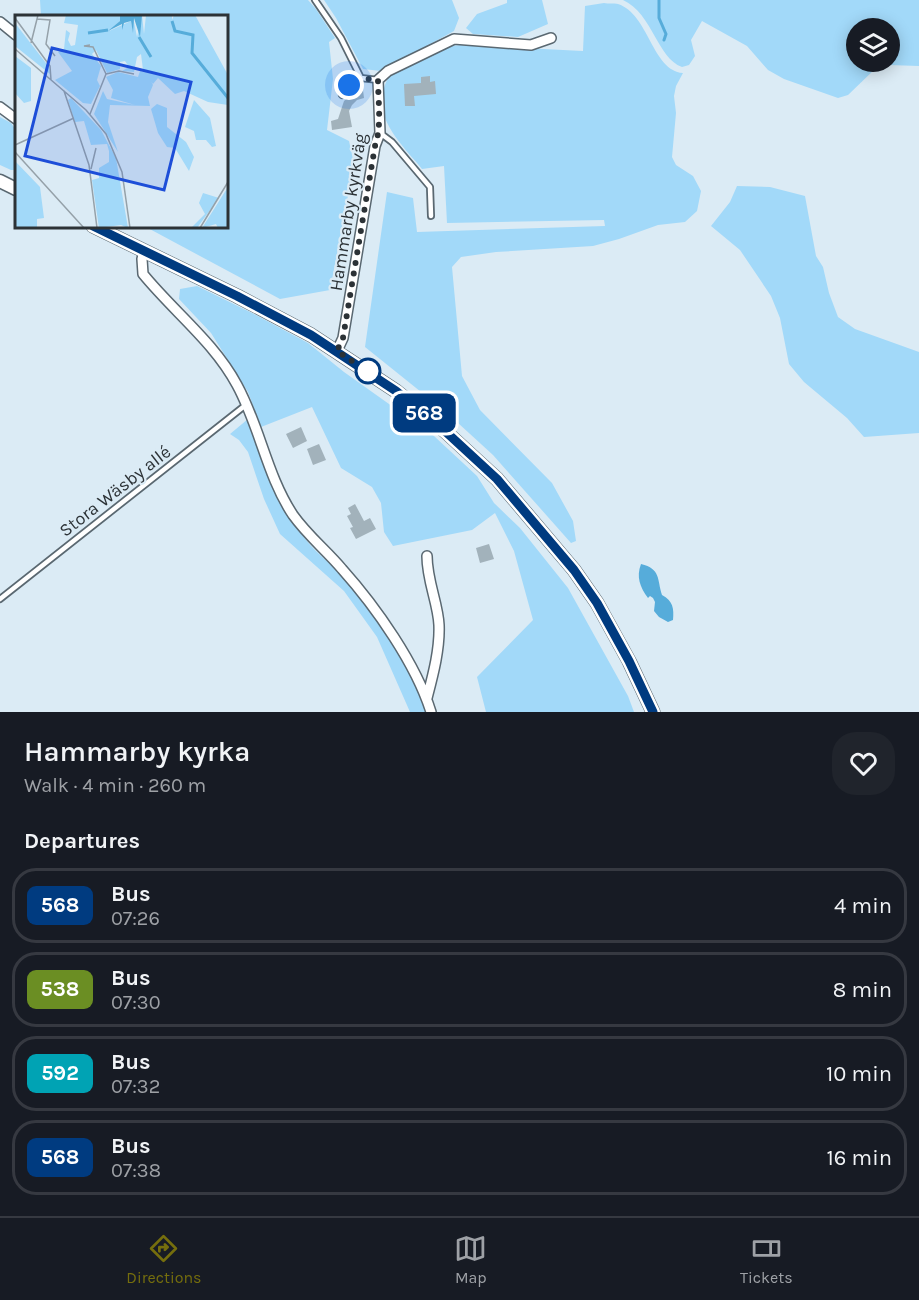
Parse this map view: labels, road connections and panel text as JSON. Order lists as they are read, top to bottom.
{
  "streets": {
    "street": ["Hammarby kyrkväg"],
    "lane": ["Stora Wäsby allé"]
  },
  "lines": ["bus line 568"],
  "page": {
    "on_map": "568",
    "heading": [
      ["Hammarby kyrka", "Walk · 4 min · 260 m"],
      "Departures"
    ],
    "list": [
      {
        "mark": "568",
        "name": "Bus",
        "note": "07:26",
        "value": "4 min"
      },
      {
        "mark": "538",
        "name": "Bus",
        "note": "07:30",
        "value": "8 min"
      },
      {
        "mark": "592",
        "name": "Bus",
        "note": "07:32",
        "value": "10 min"
      },
      {
        "mark": "568",
        "name": "Bus",
        "note": "07:38",
        "value": "16 min"
      }
    ],
    "tabs": ["Directions", "Map", "Tickets"]
  }
}
